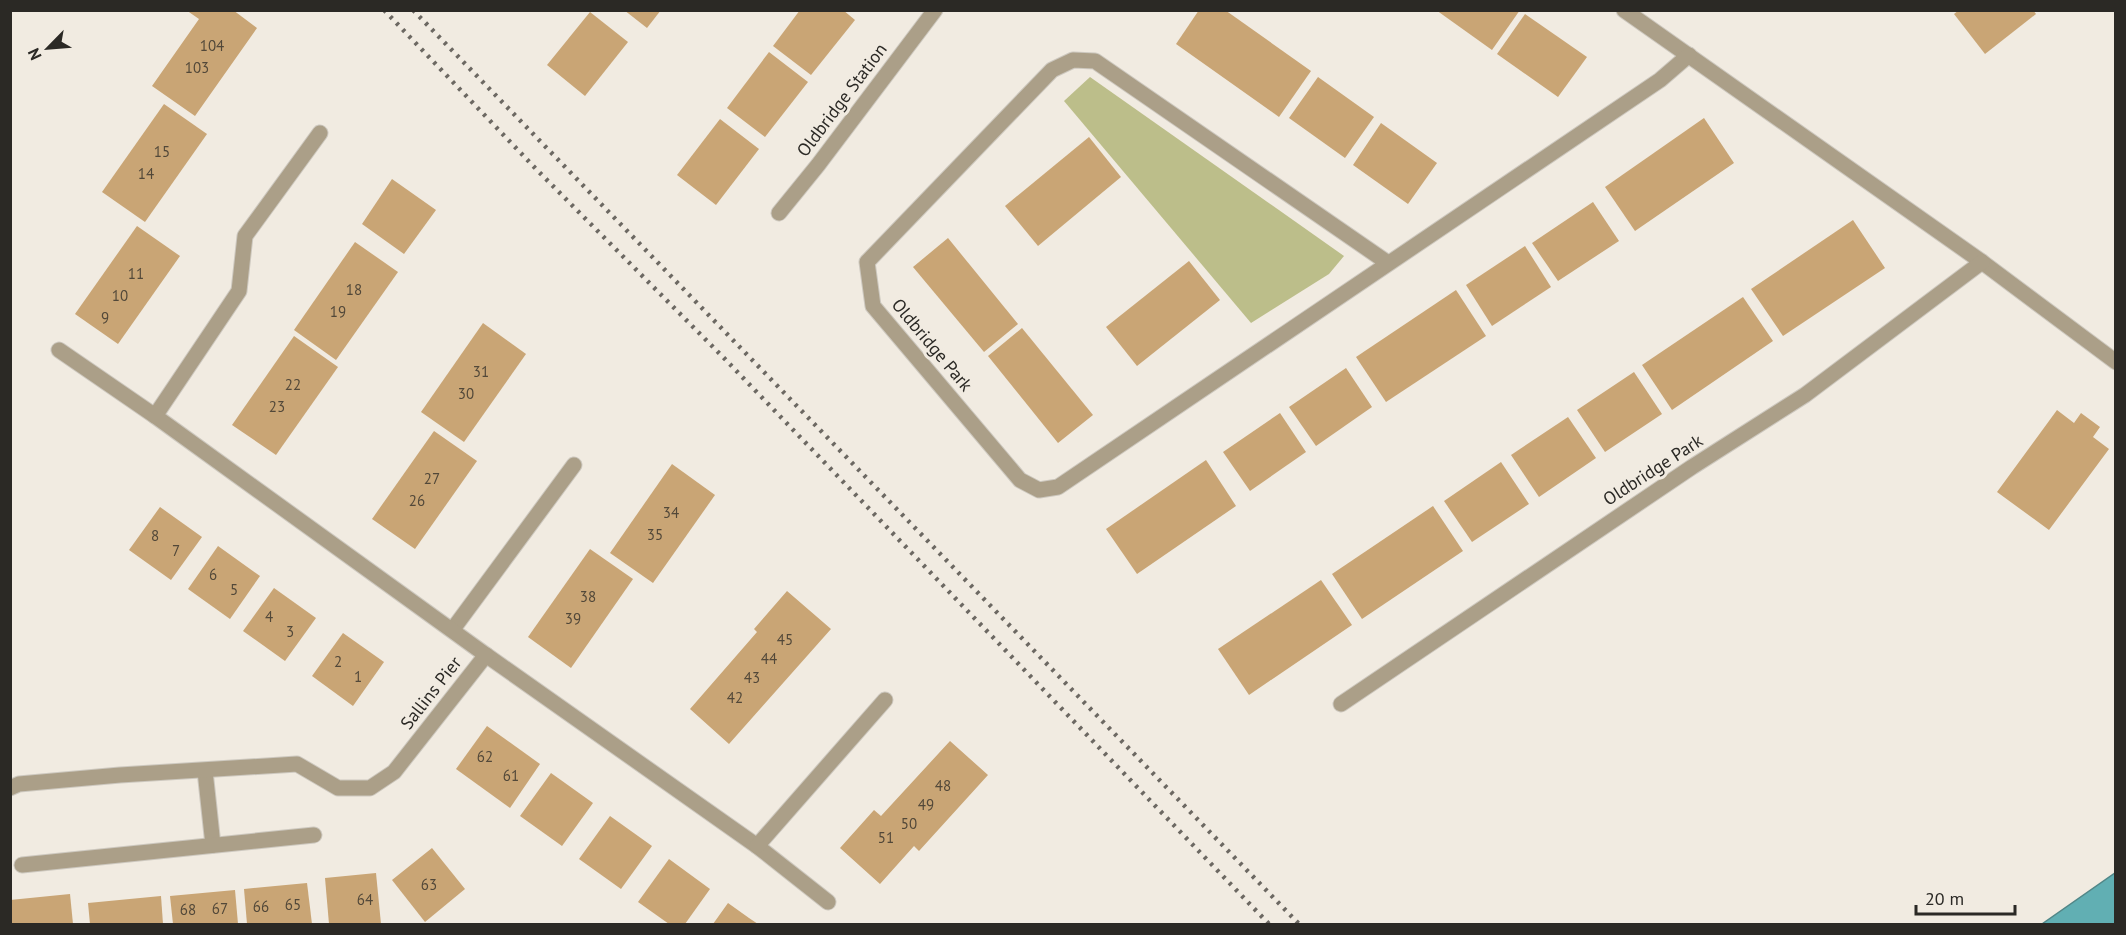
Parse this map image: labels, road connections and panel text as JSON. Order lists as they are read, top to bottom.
{
  "streets": {
    "street": ["Oldbridge Station", "Oldbridge Park", "Sallins Pier"]
  },
  "house_numbers": [
    "104",
    "103",
    "15",
    "14",
    "11",
    "18",
    "10",
    "19",
    "9",
    "31",
    "22",
    "30",
    "23",
    "27",
    "26",
    "34",
    "35",
    "8",
    "7",
    "6",
    "5",
    "38",
    "4",
    "39",
    "3",
    "45",
    "44",
    "2",
    "1",
    "43",
    "42",
    "62",
    "61",
    "48",
    "49",
    "50",
    "51",
    "63",
    "64",
    "65",
    "66",
    "67",
    "68"
  ],
  "scale_bar": "20 m",
  "north": "bottom left"
}
